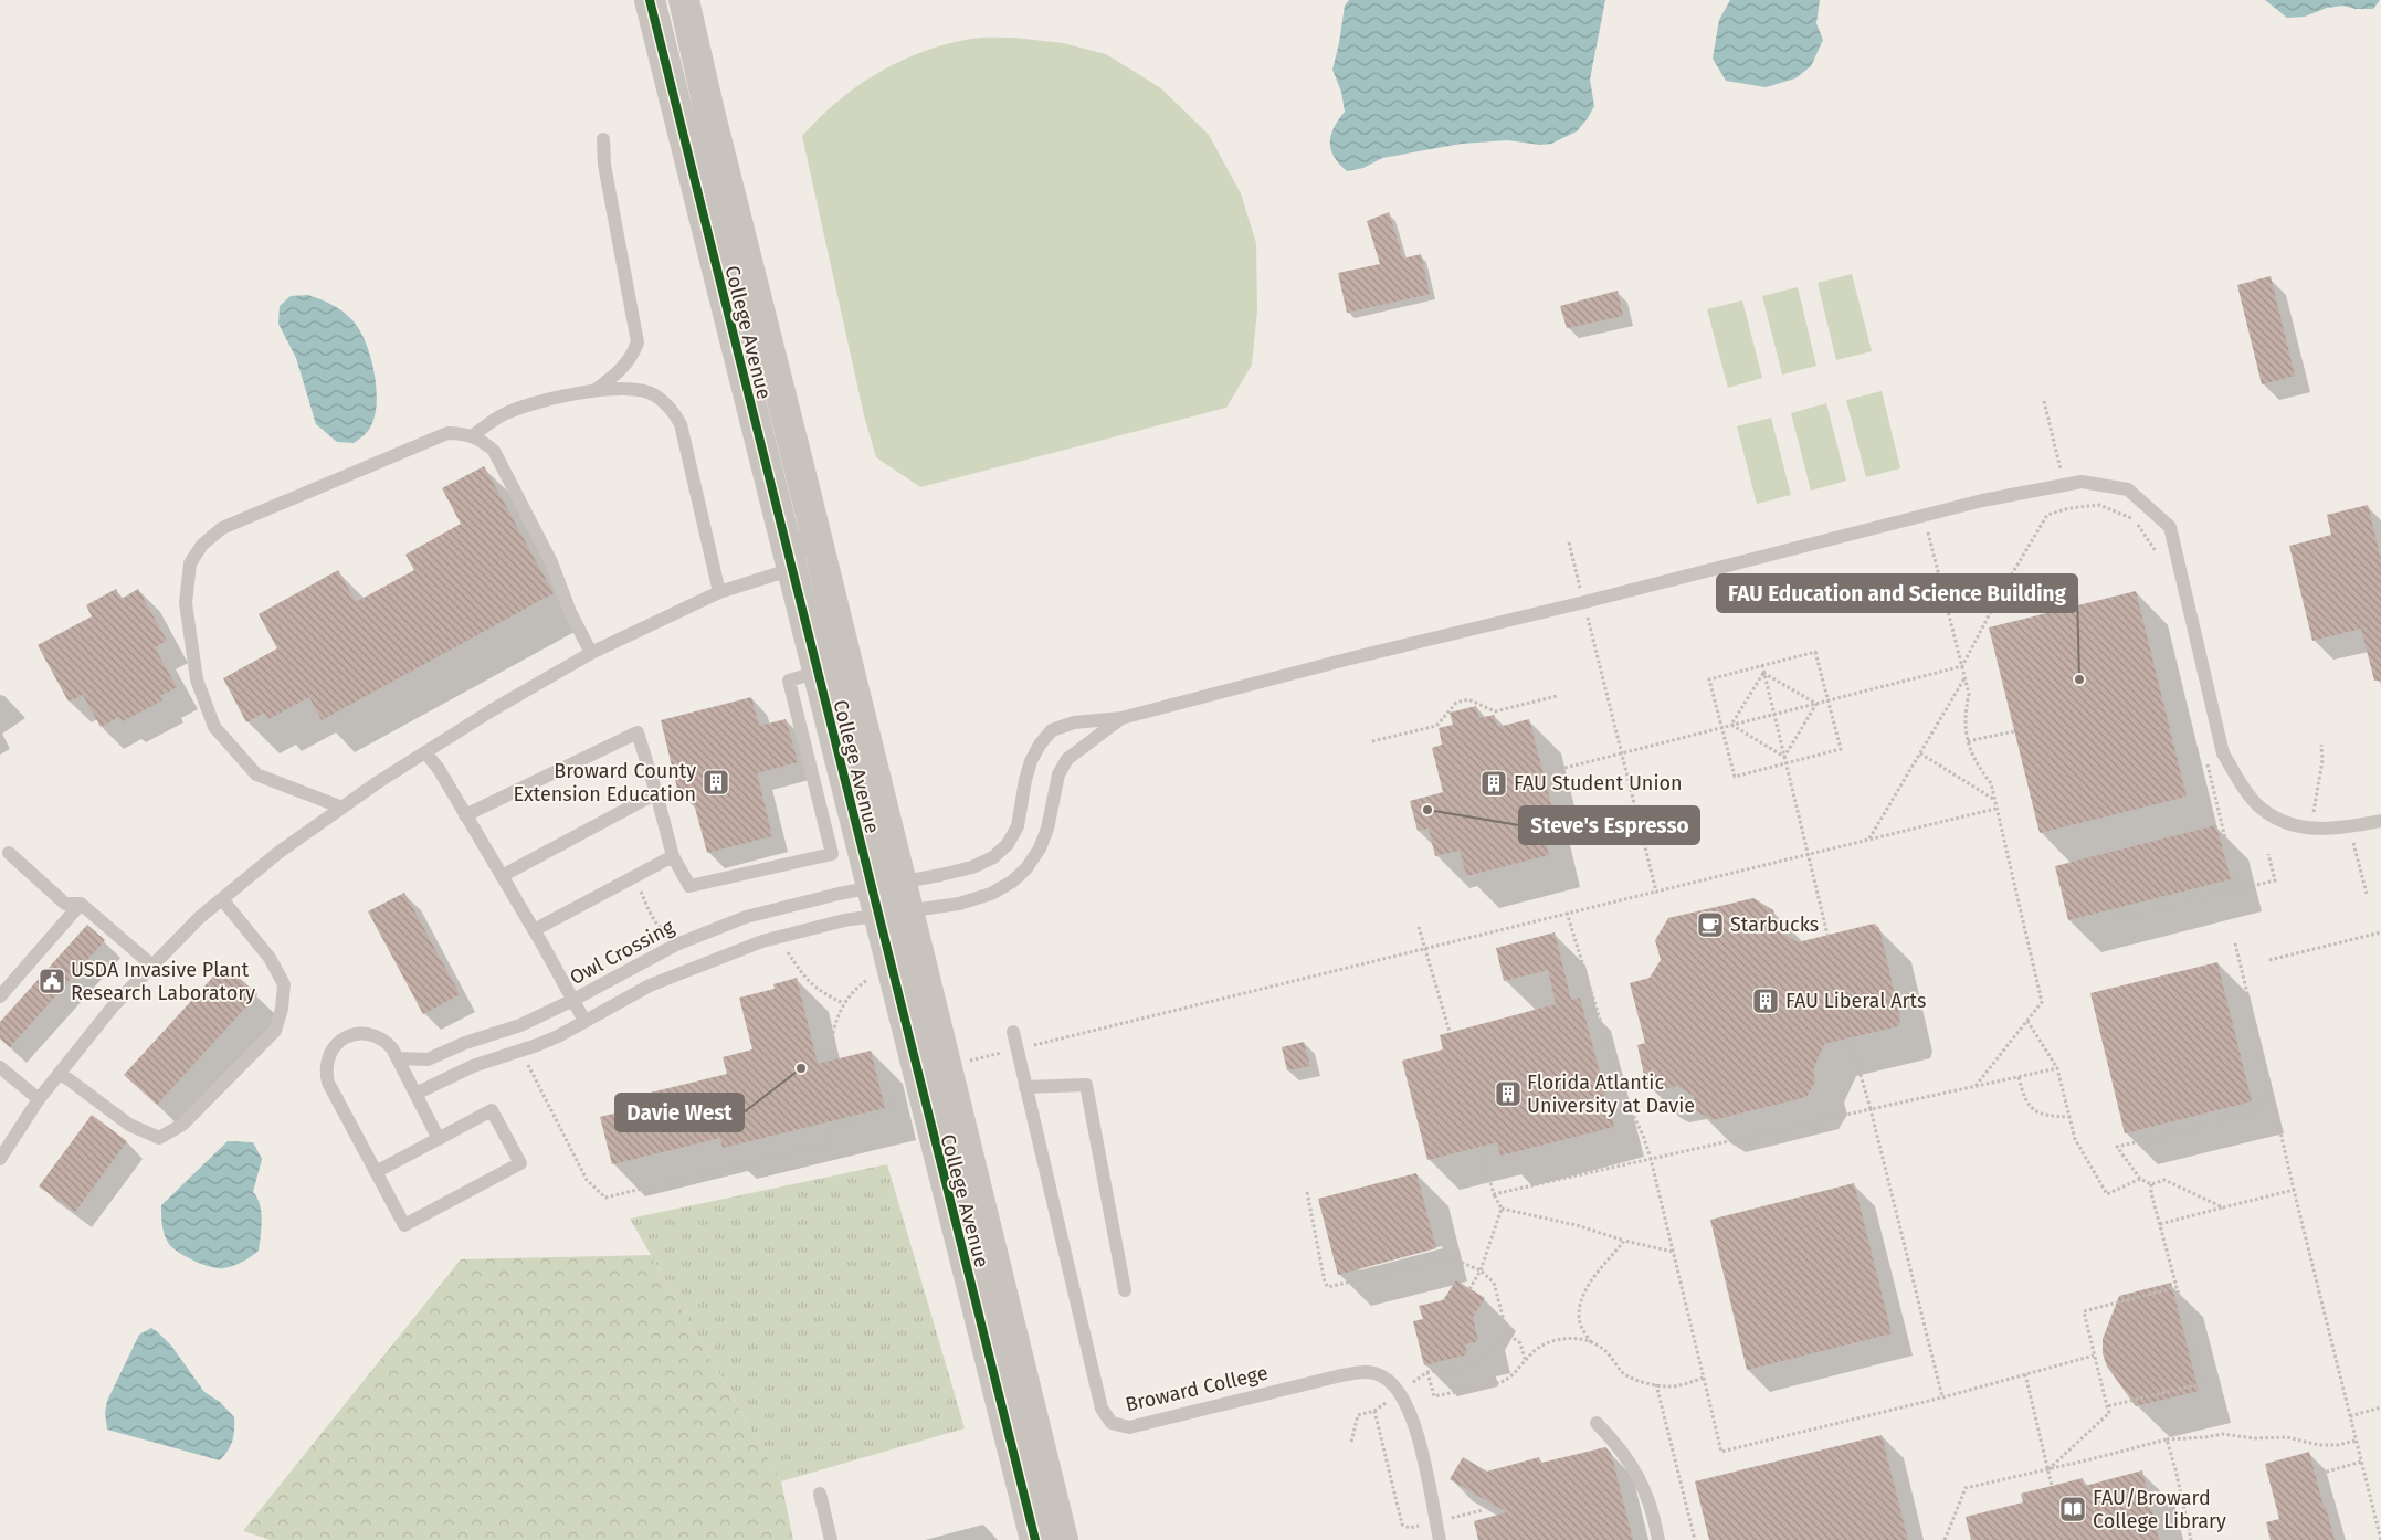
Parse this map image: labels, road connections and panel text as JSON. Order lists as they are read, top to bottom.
{
  "streets": {
    "street": ["College Avenue"],
    "lane": ["Owl Crossing", "Broward College"]
  },
  "crossings": [
    ["College Avenue", "Owl Crossing"]
  ],
  "places": {
    "other": ["FAU Education and Science Building", "Steve's Espresso", "Davie West"],
    "building": [
      "Broward County Extension Education",
      "FAU Student Union",
      "FAU Liberal Arts",
      "Florida Atlantic University at Davie"
    ],
    "cafe": ["Starbucks"],
    "public building": ["USDA Invasive Plant Research Laboratory"],
    "library": ["FAU/Broward College Library"]
  }
}
